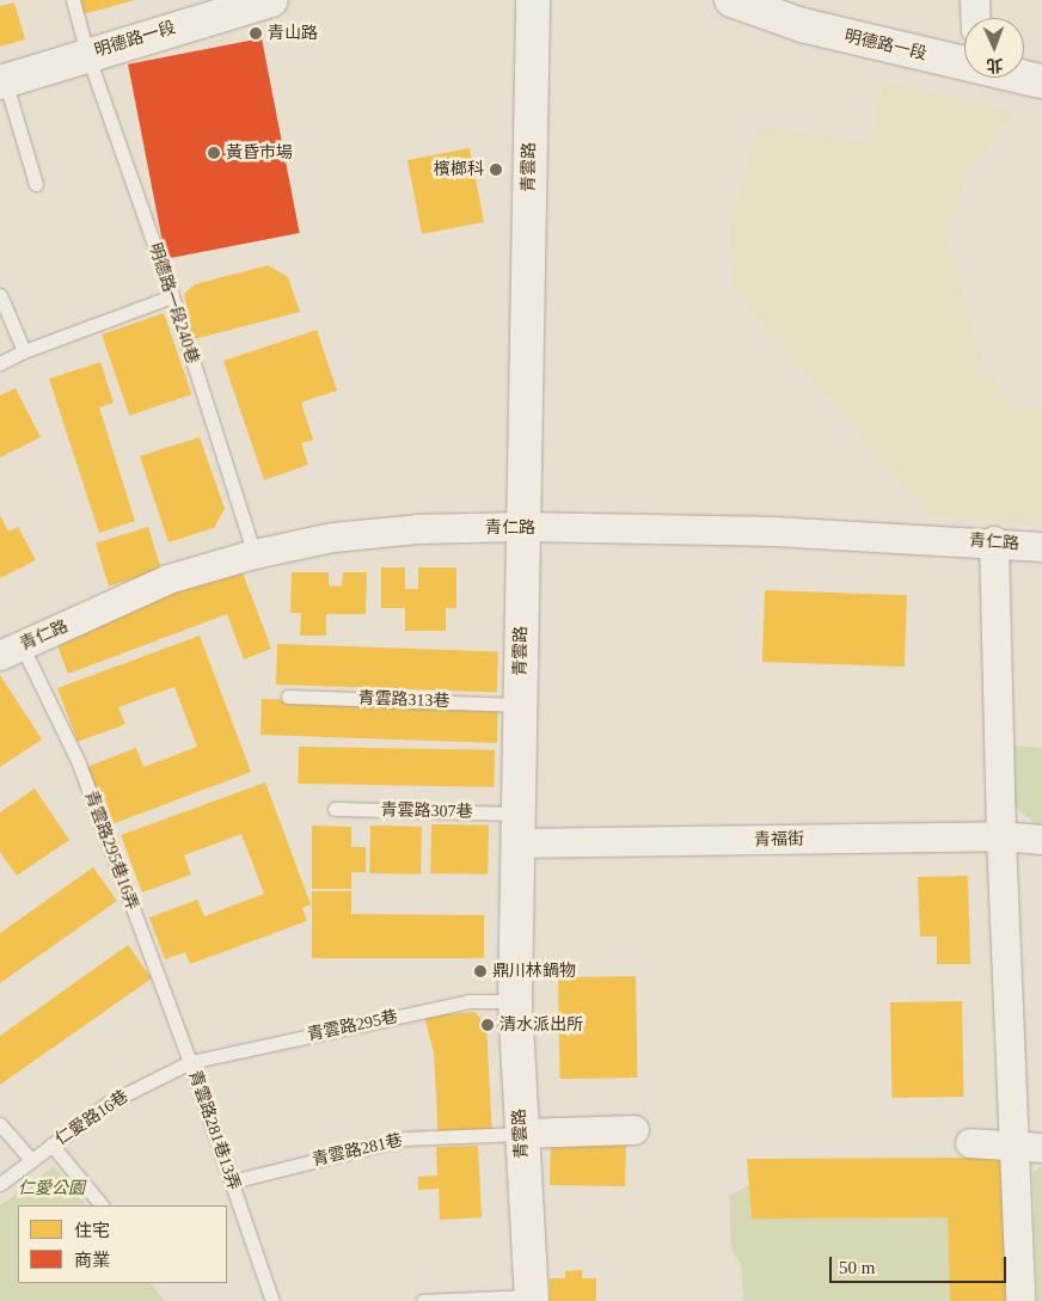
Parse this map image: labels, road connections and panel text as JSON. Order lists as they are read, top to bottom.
{
  "streets": {
    "street": [
      "明德路一段",
      "青雲路",
      "青仁路",
      "青福街"
    ],
    "lane": [
      "明德路一段240巷",
      "青雲路313巷",
      "青雲路307巷",
      "青雲路295巷16弄",
      "青雲路295巷",
      "仁愛路16巷",
      "青雲路281巷13弄",
      "青雲路281巷"
    ]
  },
  "crossings": [
    ["明德路一段", "明德路一段240巷"],
    ["青雲路", "青仁路"],
    ["青雲路", "青雲路313巷"],
    ["青雲路", "青雲路307巷"],
    ["青雲路", "青福街"],
    ["青雲路", "青雲路295巷"],
    ["青雲路", "青雲路281巷"],
    ["明德路一段240巷", "青仁路"],
    ["青仁路", "青雲路295巷16弄"],
    ["青雲路307巷", "青福街"],
    ["青雲路295巷16弄", "青雲路295巷"],
    ["青雲路295巷16弄", "仁愛路16巷"],
    ["青雲路295巷16弄", "青雲路281巷13弄"],
    ["青雲路295巷", "仁愛路16巷"],
    ["青雲路295巷", "青雲路281巷13弄"],
    ["仁愛路16巷", "青雲路281巷13弄"],
    ["青雲路281巷13弄", "青雲路281巷"]
  ],
  "parks": ["仁愛公園"],
  "places": [
    "青山路",
    "黃昏市場",
    "檳榔科",
    "鼎川林鍋物",
    "清水派出所"
  ],
  "legend": ["住宅", "商業"],
  "scale_bar": "50 m",
  "north": "bottom"
}
